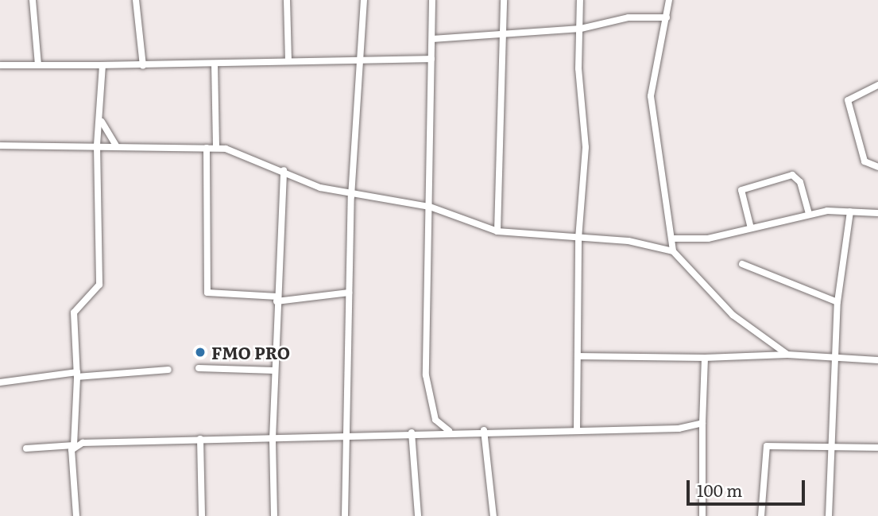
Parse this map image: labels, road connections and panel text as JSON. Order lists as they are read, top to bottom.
{
  "places": ["FMO PRO"],
  "scale_bar": "100 m"
}
